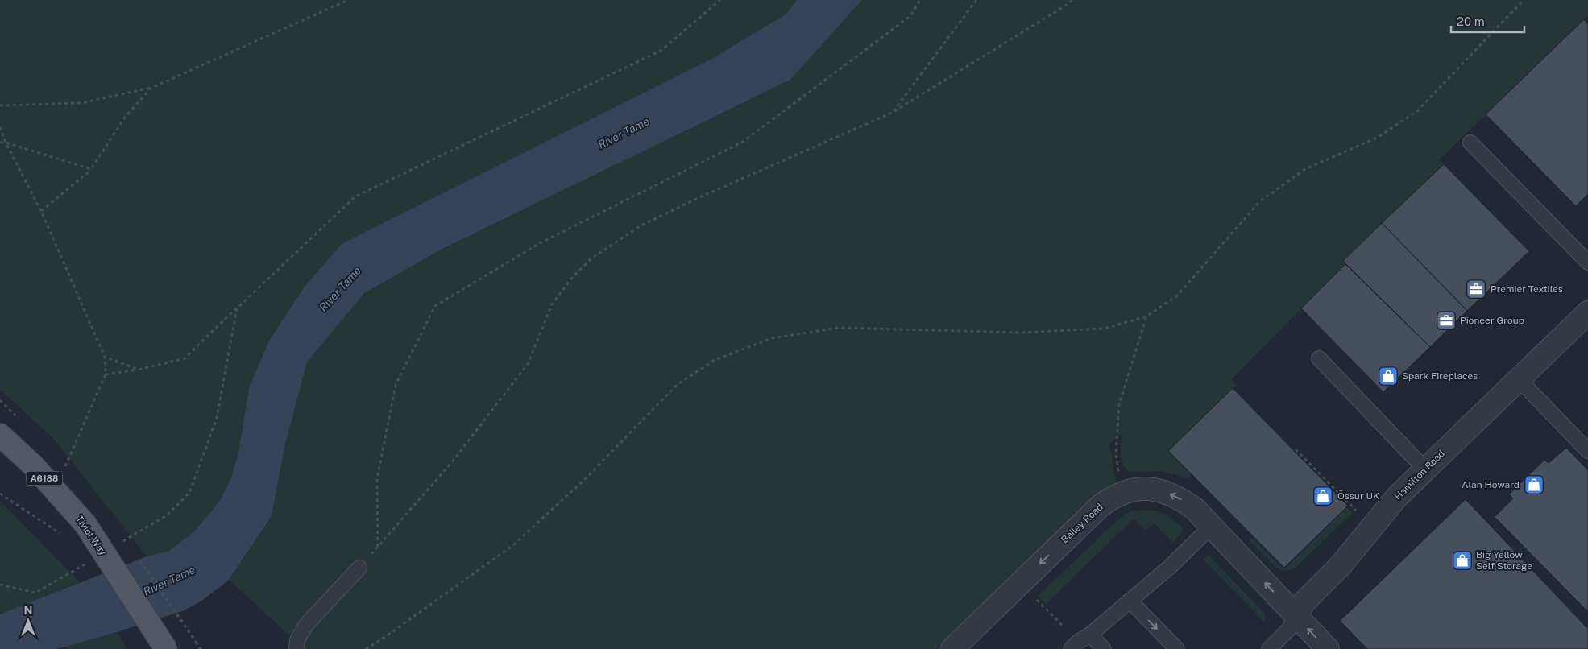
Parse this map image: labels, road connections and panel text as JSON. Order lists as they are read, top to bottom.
{
  "streets": {
    "main road": ["A6188", "Tiviot Way"],
    "street": ["Hamilton Road", "Bailey Road"]
  },
  "crossings": [
    ["Hamilton Road", "Bailey Road"]
  ],
  "water": ["River Tame"],
  "places": {
    "office": ["Premier Textiles", "Pioneer Group"],
    "shop": [
      "Spark Fireplaces",
      "Alan Howard",
      "Össur UK",
      "Big Yellow Self Storage"
    ]
  },
  "scale_bar": "20 m",
  "north": "top"
}
